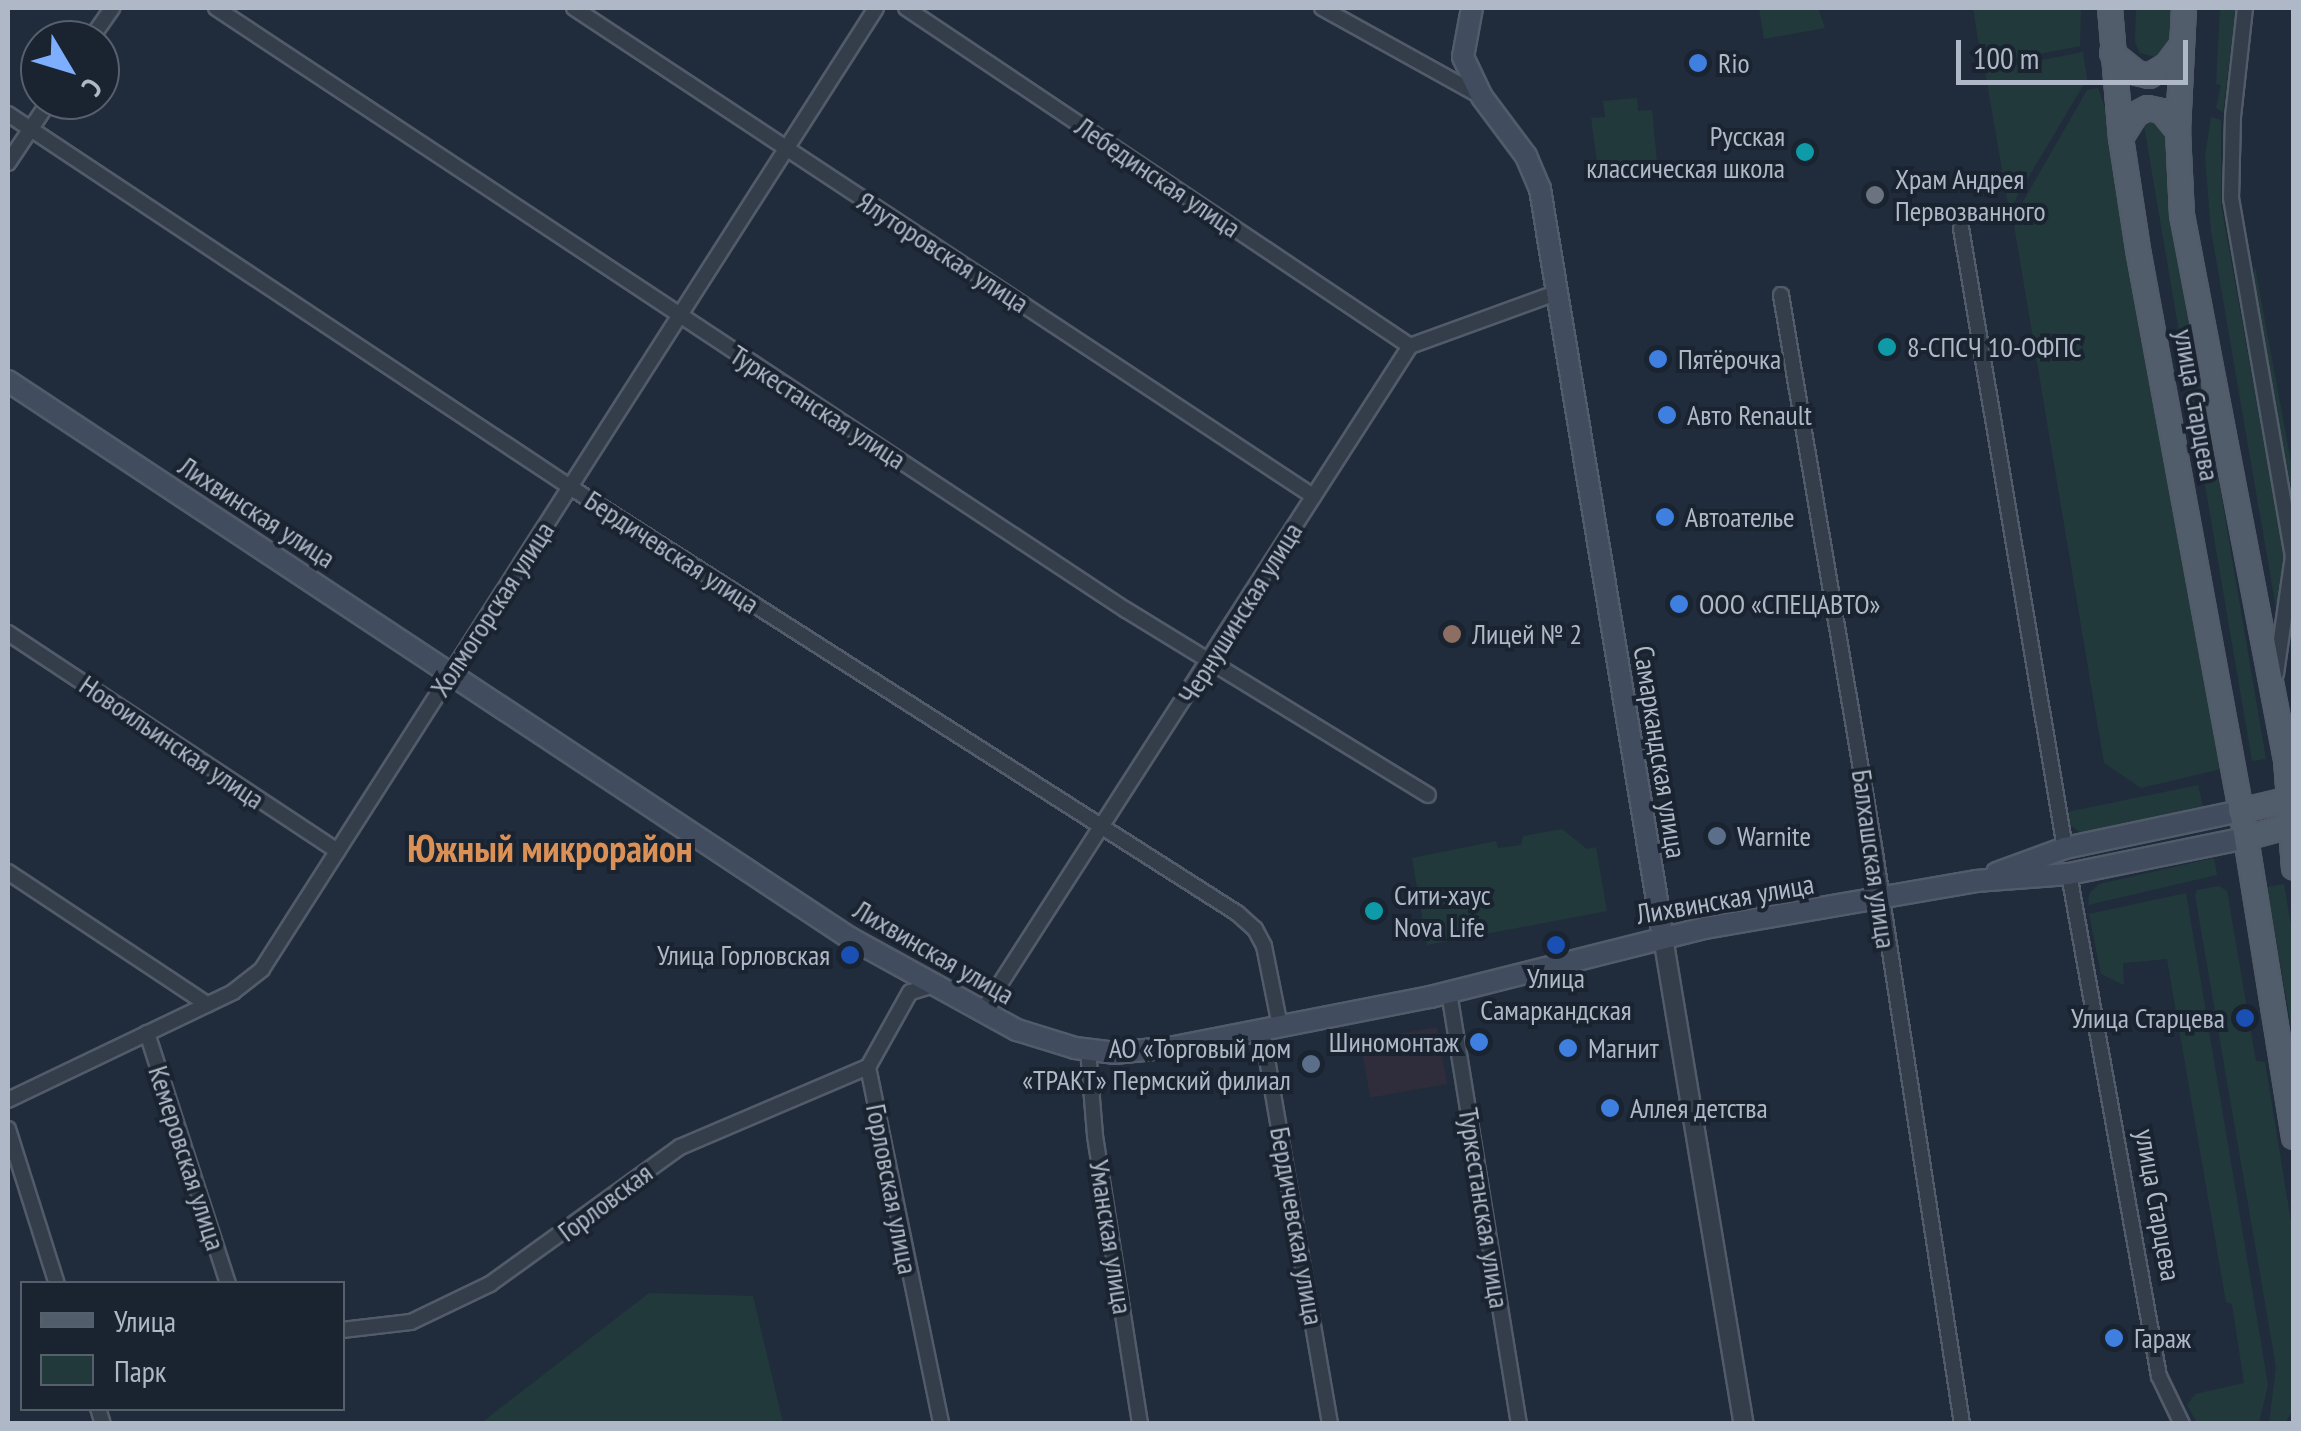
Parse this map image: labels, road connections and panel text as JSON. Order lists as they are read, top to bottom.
{
  "streets": {
    "main road": ["улица Старцева", "Лихвинская улица", "Самаркандская улица"],
    "street": [
      "Лебединская улица",
      "Ялуторовская улица",
      "Туркестанская улица",
      "Бердичевская улица",
      "Холмогорская улица",
      "Чернушинская улица",
      "Новоильинская улица",
      "Балхашская улица",
      "Кемеровская улица",
      "Горловская улица",
      "Горловская",
      "Уманская улица"
    ]
  },
  "crossings": [
    ["Лебединская улица", "Чернушинская улица"],
    ["Ялуторовская улица", "Холмогорская улица"],
    ["Ялуторовская улица", "Чернушинская улица"],
    ["Туркестанская улица", "Лихвинская улица"],
    ["Туркестанская улица", "Холмогорская улица"],
    ["Туркестанская улица", "Чернушинская улица"],
    ["Лихвинская улица", "Бердичевская улица"],
    ["Лихвинская улица", "Холмогорская улица"],
    ["Лихвинская улица", "Чернушинская улица"],
    ["Лихвинская улица", "Самаркандская улица"],
    ["Лихвинская улица", "Балхашская улица"],
    ["Лихвинская улица", "Горловская улица"],
    ["Лихвинская улица", "Уманская улица"],
    ["Бердичевская улица", "Холмогорская улица"],
    ["Бердичевская улица", "Чернушинская улица"],
    ["Холмогорская улица", "Новоильинская улица"],
    ["Холмогорская улица", "Кемеровская улица"],
    ["Горловская улица", "Горловская"]
  ],
  "districts": ["Южный микрорайон"],
  "places": [
    "Rio",
    "Русская классическая школа",
    "Храм Андрея Первозванного",
    "8-СПСЧ 10-ОФПС",
    "Пятёрочка",
    "Авто Renault",
    "Автоателье",
    "ООО «СПЕЦАВТО»",
    "Лицей № 2",
    "Warnite",
    "Сити-хаус Nova Life",
    "Улица Самаркандская",
    "Улица Горловская",
    "Улица Старцева",
    "Шинoмонтаж",
    "Магнит",
    "АО «Торговый дом «ТРАКТ» Пермский филиал",
    "Аллея детства",
    "Гараж"
  ],
  "legend": ["Улица", "Парк"],
  "scale_bar": "100 m",
  "north": "bottom right"
}
